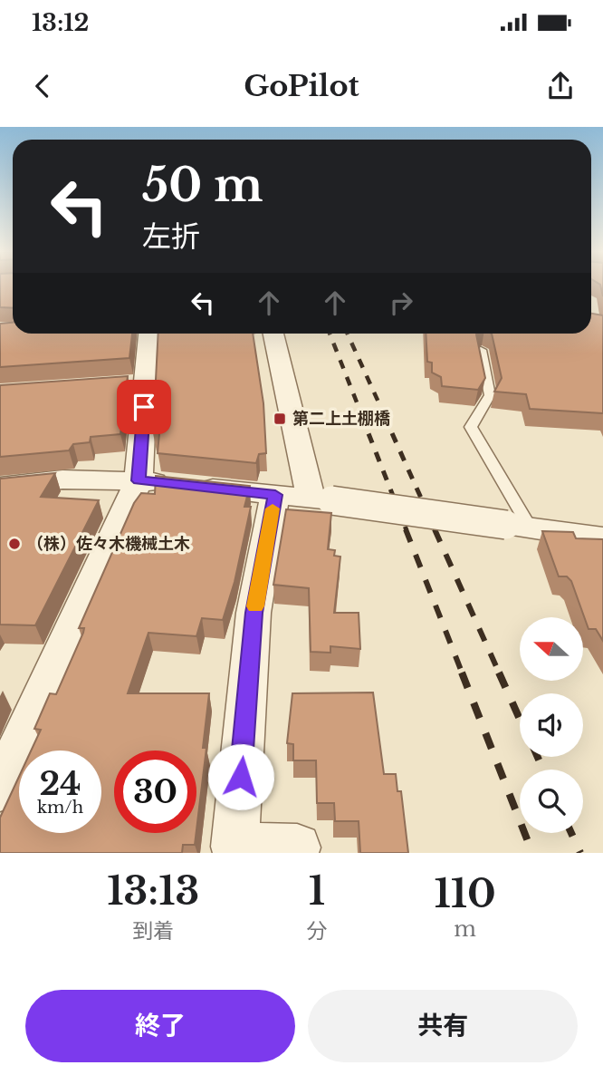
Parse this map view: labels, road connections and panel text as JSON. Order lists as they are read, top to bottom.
{
  "places": {
    "transit": ["第二上土棚橋"],
    "other": ["（株）佐々木機械土木"]
  },
  "north": "left",
  "page": {
    "status": "13:12",
    "header": "GoPilot",
    "turn": ["50 m", "左折"],
    "speed": "24 km/h",
    "limit": "30",
    "eta": [
      "13:13",
      "到着",
      "1",
      "分",
      "110",
      "m"
    ],
    "buttons": ["終了", "共有"]
  }
}
